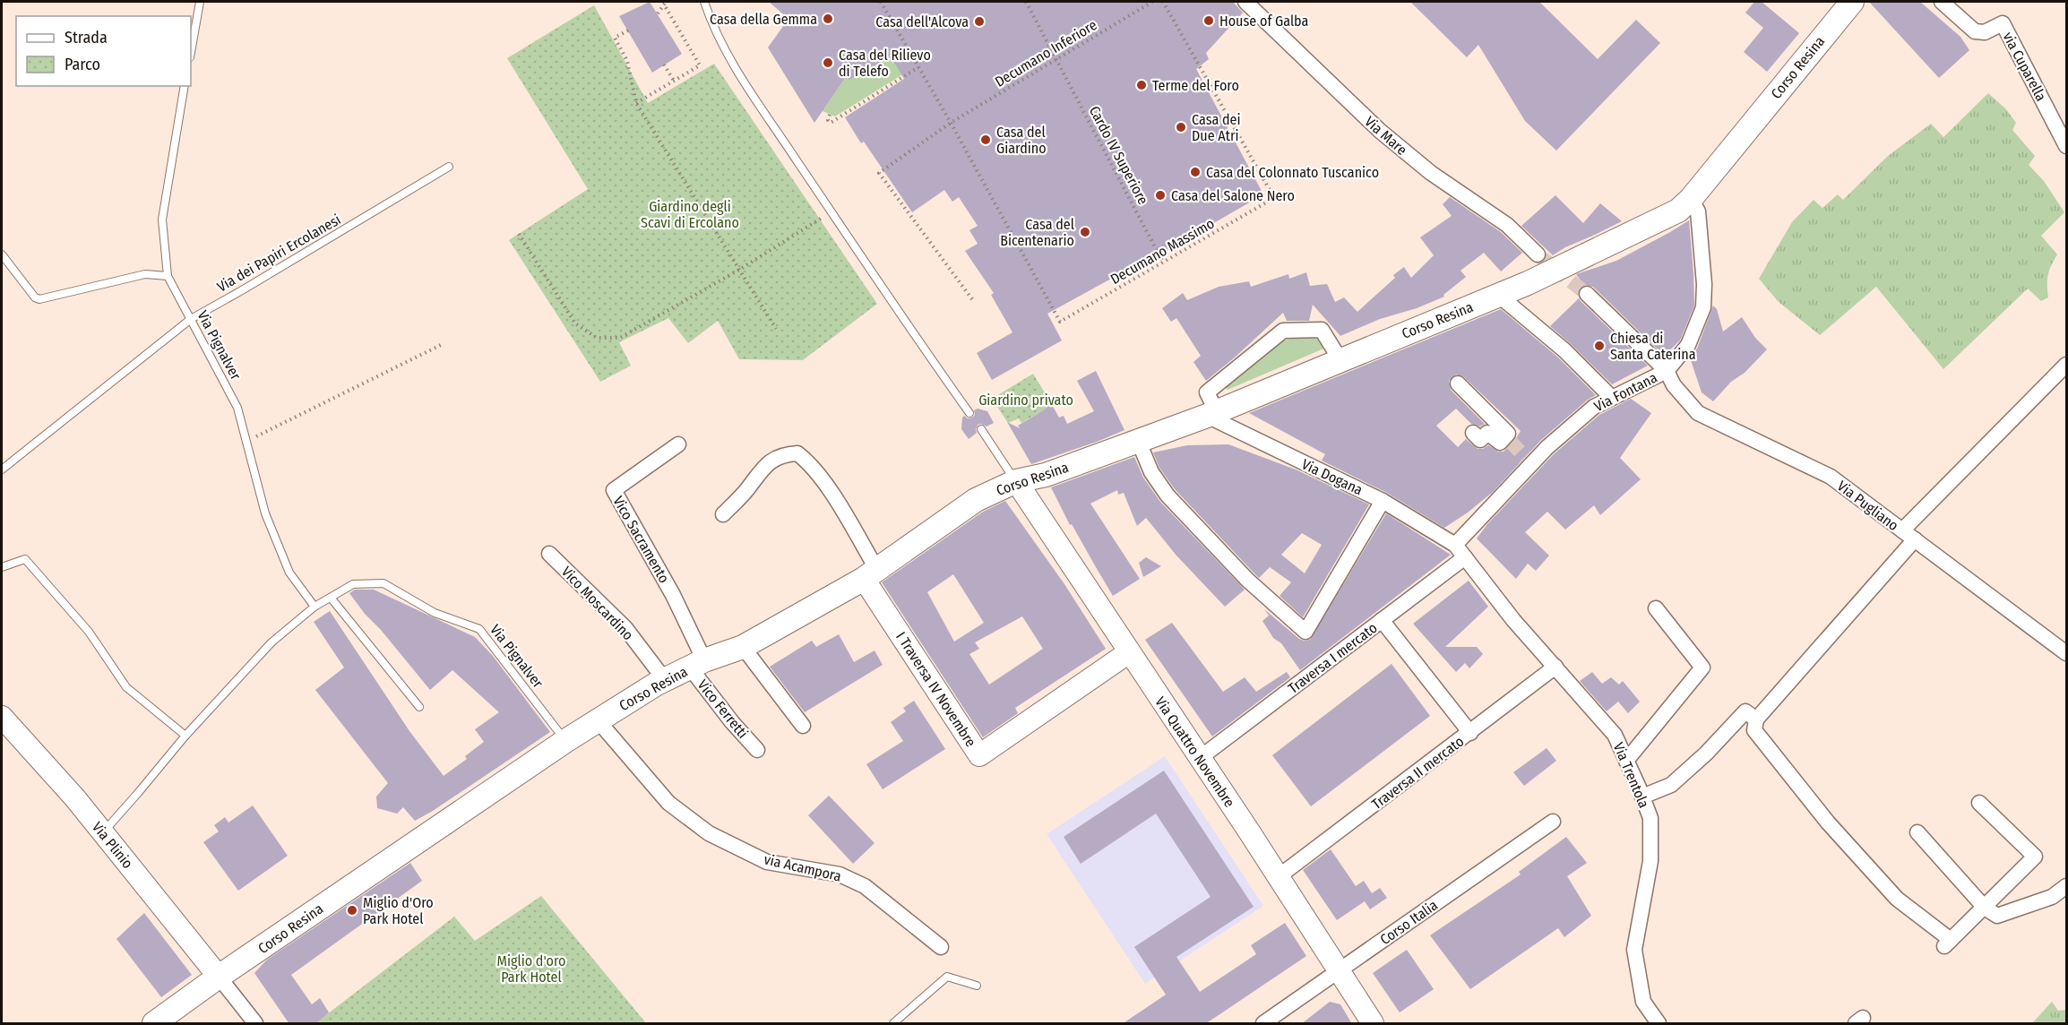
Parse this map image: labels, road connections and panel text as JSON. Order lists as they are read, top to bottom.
{
  "streets": {
    "main road": ["Corso Resina"],
    "street": [
      "via Cuparella",
      "Via Mare",
      "Via Fontana",
      "Via Dogana",
      "Via Pugliano",
      "Vico Sacramento",
      "Vico Moscardino",
      "Traversa I mercato",
      "I Traversa IV Novembre",
      "Vico Ferretti",
      "Via Quattro Novembre",
      "Traversa II mercato",
      "Via Trentola",
      "Via Plinio",
      "via Acampora",
      "Corso Italia"
    ],
    "lane": ["Via dei Papiri Ercolanesi", "Via Pignalver"],
    "path": ["Decumano Inferiore", "Cardo IV Superiore", "Decumano Massimo"]
  },
  "crossings": [
    ["Decumano Inferiore", "Cardo IV Superiore"],
    ["Decumano Inferiore", "Decumano Massimo"],
    ["Corso Resina", "Via Pignalver"],
    ["Corso Resina", "Via Fontana"],
    ["Corso Resina", "Via Dogana"],
    ["Corso Resina", "Vico Sacramento"],
    ["Corso Resina", "Vico Moscardino"],
    ["Corso Resina", "I Traversa IV Novembre"],
    ["Corso Resina", "Vico Ferretti"],
    ["Corso Resina", "Via Quattro Novembre"],
    ["Corso Resina", "Via Plinio"],
    ["Corso Resina", "via Acampora"],
    ["Cardo IV Superiore", "Decumano Massimo"],
    ["Via dei Papiri Ercolanesi", "Via Pignalver"],
    ["Via Pignalver", "Via Plinio"],
    ["Via Fontana", "Via Dogana"],
    ["Via Fontana", "Via Pugliano"],
    ["Via Fontana", "Via Trentola"],
    ["Via Dogana", "Via Trentola"],
    ["Vico Sacramento", "Vico Ferretti"],
    ["Traversa I mercato", "Via Quattro Novembre"],
    ["Traversa I mercato", "Via Trentola"],
    ["I Traversa IV Novembre", "Via Quattro Novembre"],
    ["Via Quattro Novembre", "Traversa II mercato"],
    ["Via Quattro Novembre", "Corso Italia"],
    ["Traversa II mercato", "Via Trentola"]
  ],
  "parks": ["Giardino degli Scavi di Ercolano", "Giardino privato", "Miglio d'oro Park Hotel"],
  "places": [
    "Casa della Gemma",
    "House of Galba",
    "Casa dell'Alcova",
    "Casa del Rilievo di Telefo",
    "Terme del Foro",
    "Casa dei Due Atri",
    "Casa del Giardino",
    "Casa del Colonnato Tuscanico",
    "Casa del Salone Nero",
    "Casa del Bicentenario",
    "Chiesa di Santa Caterina",
    "Miglio d'Oro Park Hotel"
  ],
  "legend": ["Strada", "Parco"]
}
